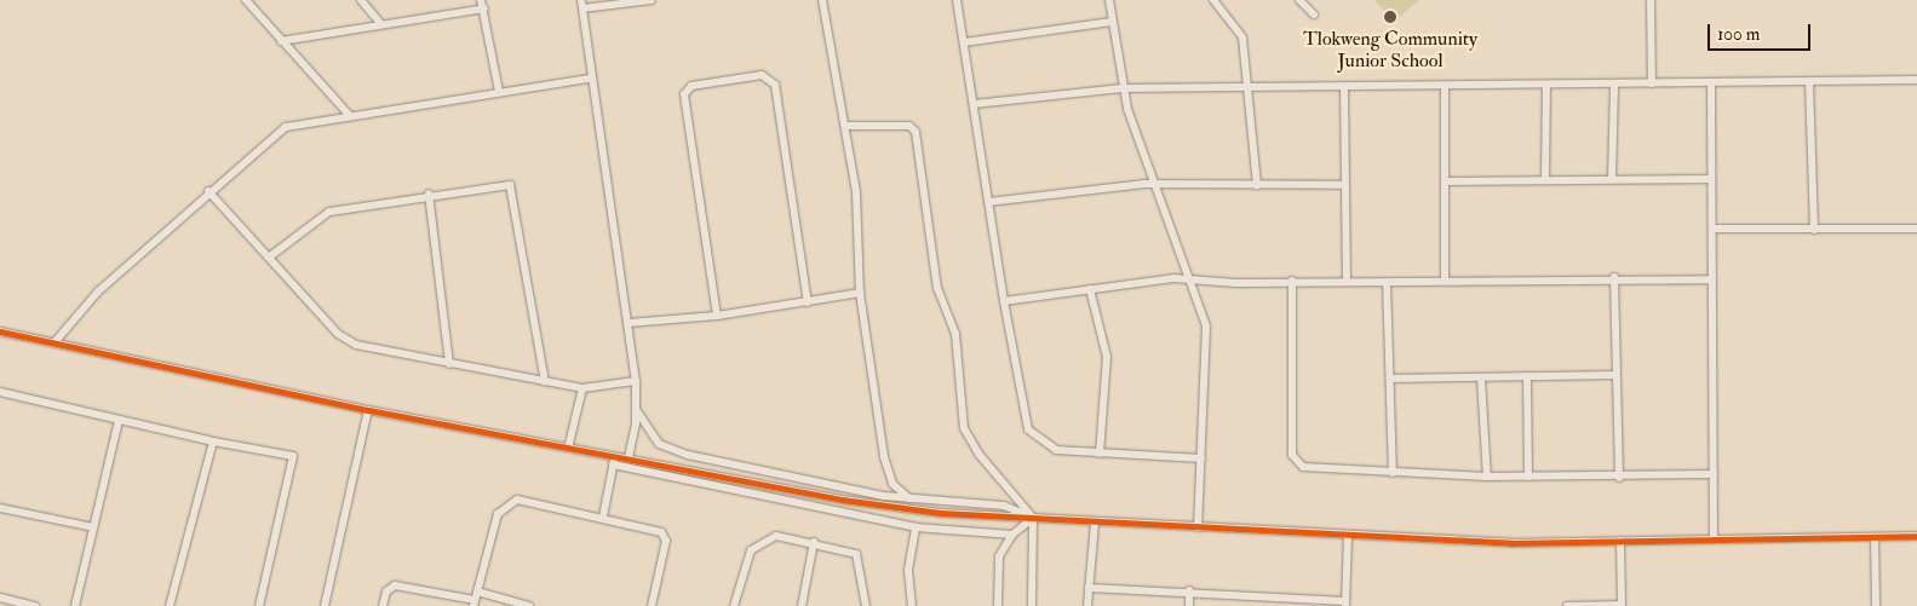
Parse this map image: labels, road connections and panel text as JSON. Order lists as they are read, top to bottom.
{
  "places": ["Tlokweng Community Junior School"],
  "scale_bar": "100 m"
}
